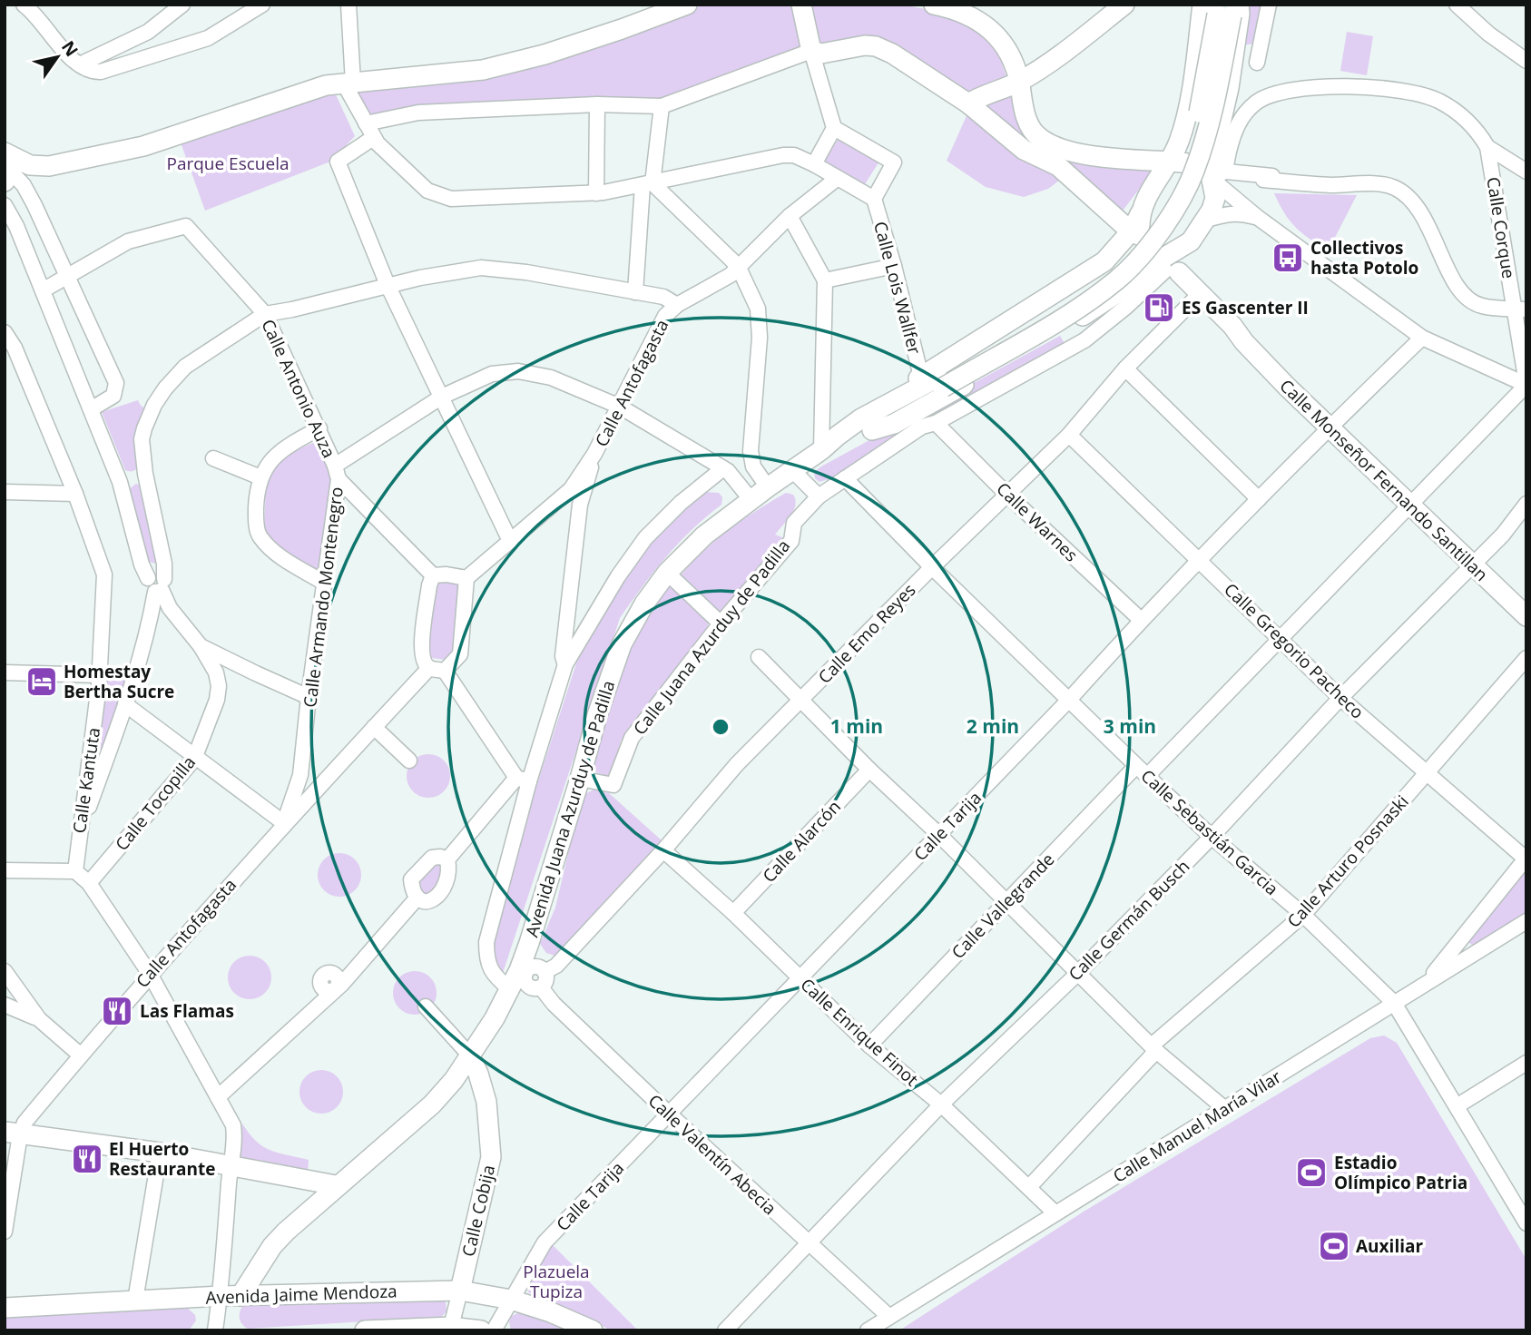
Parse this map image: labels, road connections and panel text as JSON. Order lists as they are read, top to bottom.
{
  "streets": {
    "main road": [
      "Calle Monseñor Fernando Santillan",
      "Avenida Juana Azurduy de Padilla",
      "Calle Cobija",
      "Avenida Jaime Mendoza"
    ],
    "street": [
      "Calle Corque",
      "Calle Lois Wallfer",
      "Calle Antofagasta",
      "Calle Antonio Auza",
      "Calle Warnes",
      "Calle Armando Montenegro",
      "Calle Emo Reyes",
      "Calle Juana Azurduy de Padilla",
      "Calle Gregorio Pacheco",
      "Calle Kantuta",
      "Calle Tocopilla",
      "Calle Tarija",
      "Calle Sebastián Garcia",
      "Calle Alarcón",
      "Calle Arturo Posnaski",
      "Calle Vallegrande",
      "Calle Germán Busch",
      "Calle Enrique Finot",
      "Calle Manuel María Vilar",
      "Calle Valentín Abecia"
    ]
  },
  "crossings": [
    ["Calle Corque", "Calle Vallegrande"],
    ["Calle Lois Wallfer", "Avenida Juana Azurduy de Padilla"],
    ["Calle Antofagasta", "Calle Armando Montenegro"],
    ["Calle Antonio Auza", "Calle Armando Montenegro"],
    ["Calle Monseñor Fernando Santillan", "Calle Emo Reyes"],
    ["Calle Monseñor Fernando Santillan", "Calle Juana Azurduy de Padilla"],
    ["Calle Monseñor Fernando Santillan", "Calle Tarija"],
    ["Calle Monseñor Fernando Santillan", "Calle Vallegrande"],
    ["Calle Monseñor Fernando Santillan", "Calle Germán Busch"],
    ["Calle Warnes", "Calle Emo Reyes"],
    ["Calle Warnes", "Calle Juana Azurduy de Padilla"],
    ["Calle Warnes", "Calle Tarija"],
    ["Calle Armando Montenegro", "Avenida Juana Azurduy de Padilla"],
    ["Calle Emo Reyes", "Calle Gregorio Pacheco"],
    ["Calle Emo Reyes", "Avenida Juana Azurduy de Padilla"],
    ["Calle Emo Reyes", "Calle Sebastián Garcia"],
    ["Calle Emo Reyes", "Calle Enrique Finot"],
    ["Calle Emo Reyes", "Calle Valentín Abecia"],
    ["Calle Juana Azurduy de Padilla", "Avenida Juana Azurduy de Padilla"],
    ["Calle Juana Azurduy de Padilla", "Calle Sebastián Garcia"],
    ["Calle Gregorio Pacheco", "Calle Tarija"],
    ["Calle Gregorio Pacheco", "Calle Arturo Posnaski"],
    ["Calle Gregorio Pacheco", "Calle Vallegrande"],
    ["Calle Gregorio Pacheco", "Calle Germán Busch"],
    ["Avenida Juana Azurduy de Padilla", "Calle Valentín Abecia"],
    ["Avenida Juana Azurduy de Padilla", "Calle Cobija"],
    ["Avenida Juana Azurduy de Padilla", "Avenida Jaime Mendoza"],
    ["Calle Tarija", "Calle Sebastián Garcia"],
    ["Calle Tarija", "Calle Enrique Finot"],
    ["Calle Tarija", "Calle Valentín Abecia"],
    ["Calle Tarija", "Avenida Jaime Mendoza"],
    ["Calle Sebastián Garcia", "Calle Arturo Posnaski"],
    ["Calle Sebastián Garcia", "Calle Vallegrande"],
    ["Calle Sebastián Garcia", "Calle Germán Busch"],
    ["Calle Sebastián Garcia", "Calle Manuel María Vilar"],
    ["Calle Alarcón", "Calle Enrique Finot"],
    ["Calle Arturo Posnaski", "Calle Enrique Finot"],
    ["Calle Vallegrande", "Calle Enrique Finot"],
    ["Calle Germán Busch", "Calle Enrique Finot"],
    ["Calle Germán Busch", "Calle Valentín Abecia"],
    ["Calle Enrique Finot", "Calle Manuel María Vilar"],
    ["Calle Manuel María Vilar", "Calle Valentín Abecia"],
    ["Calle Cobija", "Avenida Jaime Mendoza"]
  ],
  "parks": ["Parque Escuela", "Plazuela Tupiza"],
  "places": {
    "bus stop": ["Collectivos hasta Potolo"],
    "fuel station": ["ES Gascenter II"],
    "hotel": ["Homestay Bertha Sucre"],
    "restaurant": ["Las Flamas", "El Huerto Restaurante"],
    "sports": ["Estadio Olímpico Patria", "Auxiliar"]
  },
  "north": "top right",
  "rings": ["1 min", "2 min", "3 min"]
}
